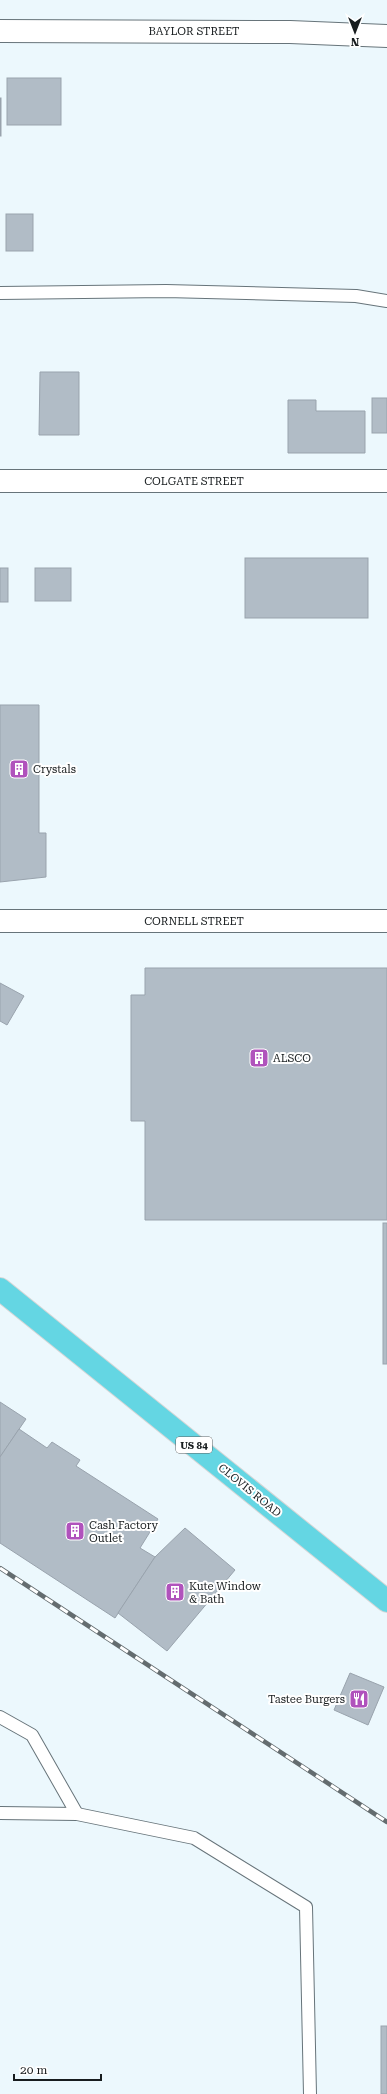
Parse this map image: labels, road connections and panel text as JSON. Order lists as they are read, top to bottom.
{
  "streets": {
    "highway": ["US 84", "CLOVIS ROAD"],
    "street": ["BAYLOR STREET", "COLGATE STREET", "CORNELL STREET"]
  },
  "places": {
    "building": [
      "Crystals",
      "ALSCO",
      "Cash Factory Outlet",
      "Kute Window & Bath"
    ],
    "restaurant": ["Tastee Burgers"]
  },
  "scale_bar": "20 m",
  "north": "bottom"
}
